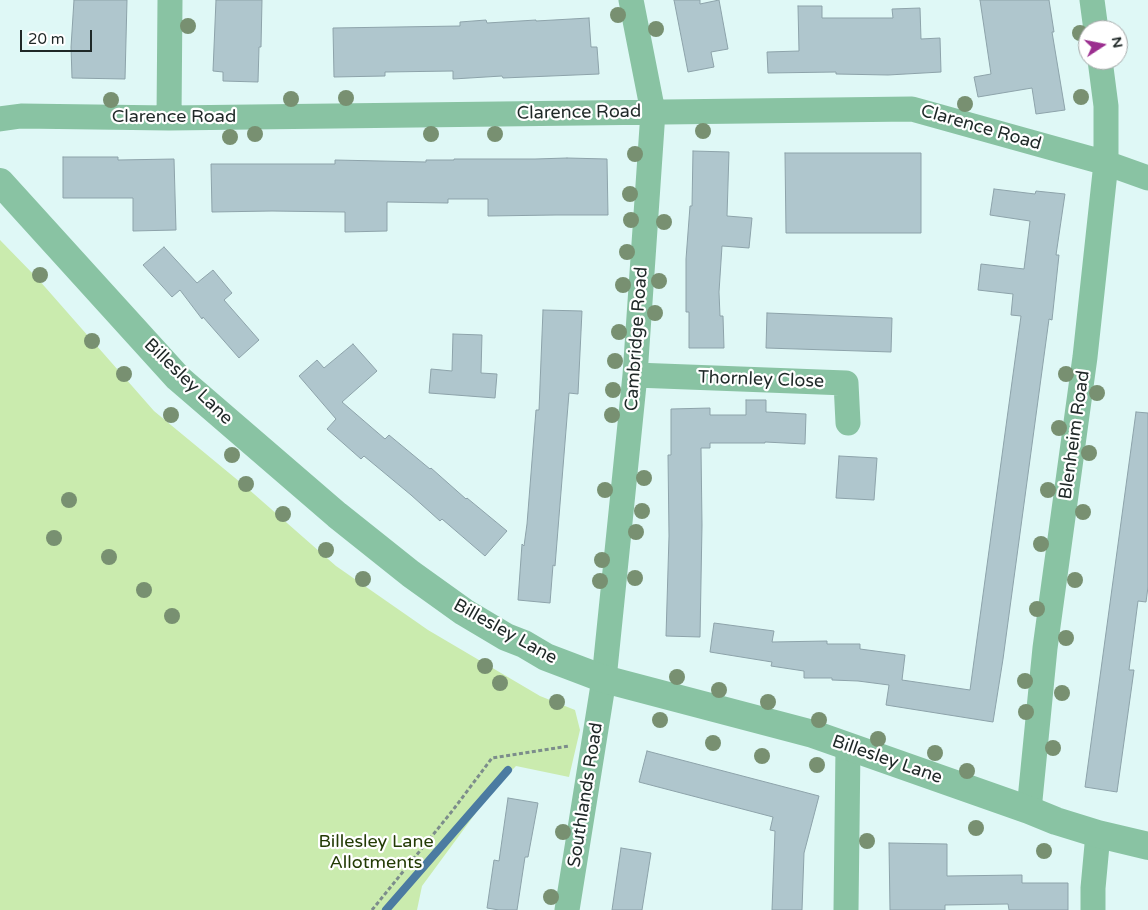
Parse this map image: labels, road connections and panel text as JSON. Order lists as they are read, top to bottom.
{
  "streets": {
    "street": [
      "Clarence Road",
      "Cambridge Road",
      "Thornley Close",
      "Billesley Lane",
      "Blenheim Road",
      "Southlands Road"
    ]
  },
  "crossings": [
    ["Clarence Road", "Cambridge Road"],
    ["Clarence Road", "Blenheim Road"],
    ["Cambridge Road", "Thornley Close"],
    ["Cambridge Road", "Billesley Lane"],
    ["Cambridge Road", "Southlands Road"],
    ["Billesley Lane", "Blenheim Road"],
    ["Billesley Lane", "Southlands Road"]
  ],
  "parks": ["Billesley Lane Allotments"],
  "scale_bar": "20 m",
  "north": "right"
}
